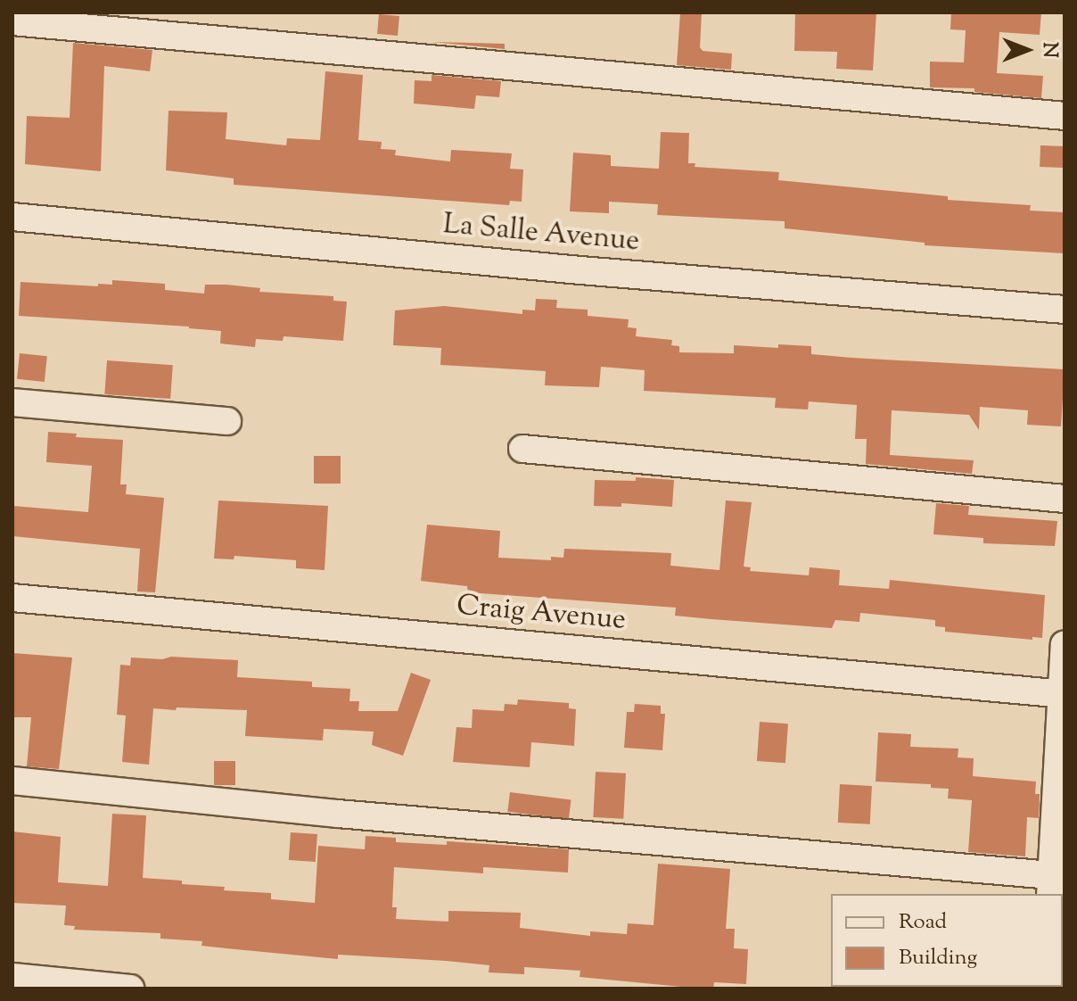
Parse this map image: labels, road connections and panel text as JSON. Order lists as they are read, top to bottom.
{
  "streets": {
    "street": ["La Salle Avenue", "Craig Avenue"]
  },
  "legend": ["Road", "Building"],
  "north": "right"
}
